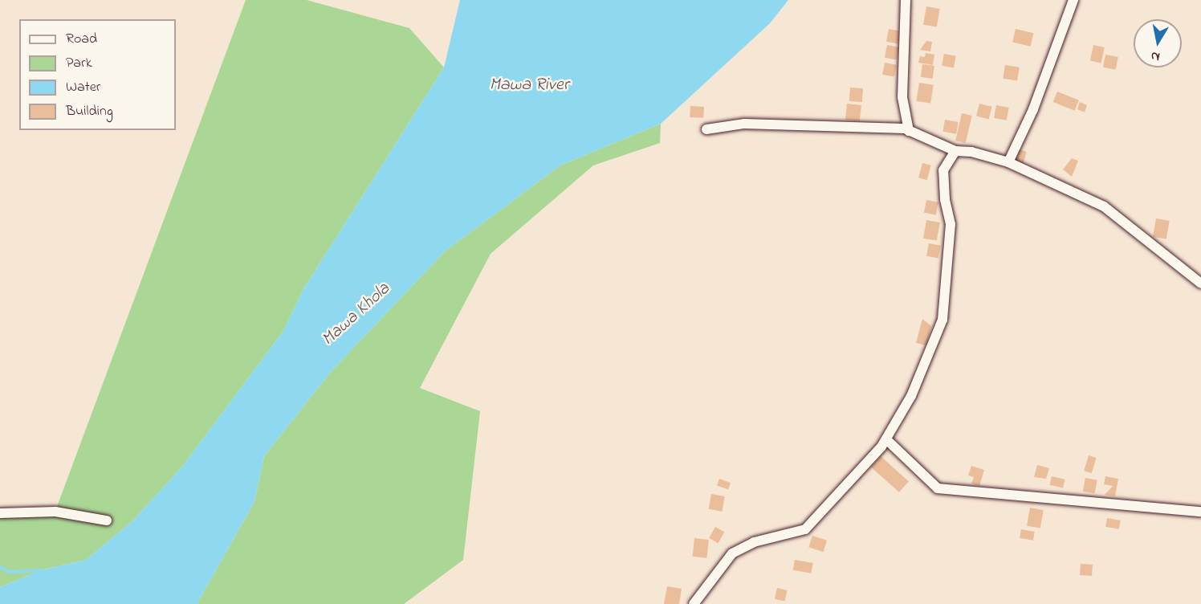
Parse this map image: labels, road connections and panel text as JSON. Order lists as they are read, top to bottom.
{
  "water": ["Mawa River", "Mawa Khola"],
  "legend": [
    "Road",
    "Park",
    "Water",
    "Building"
  ],
  "north": "bottom"
}
